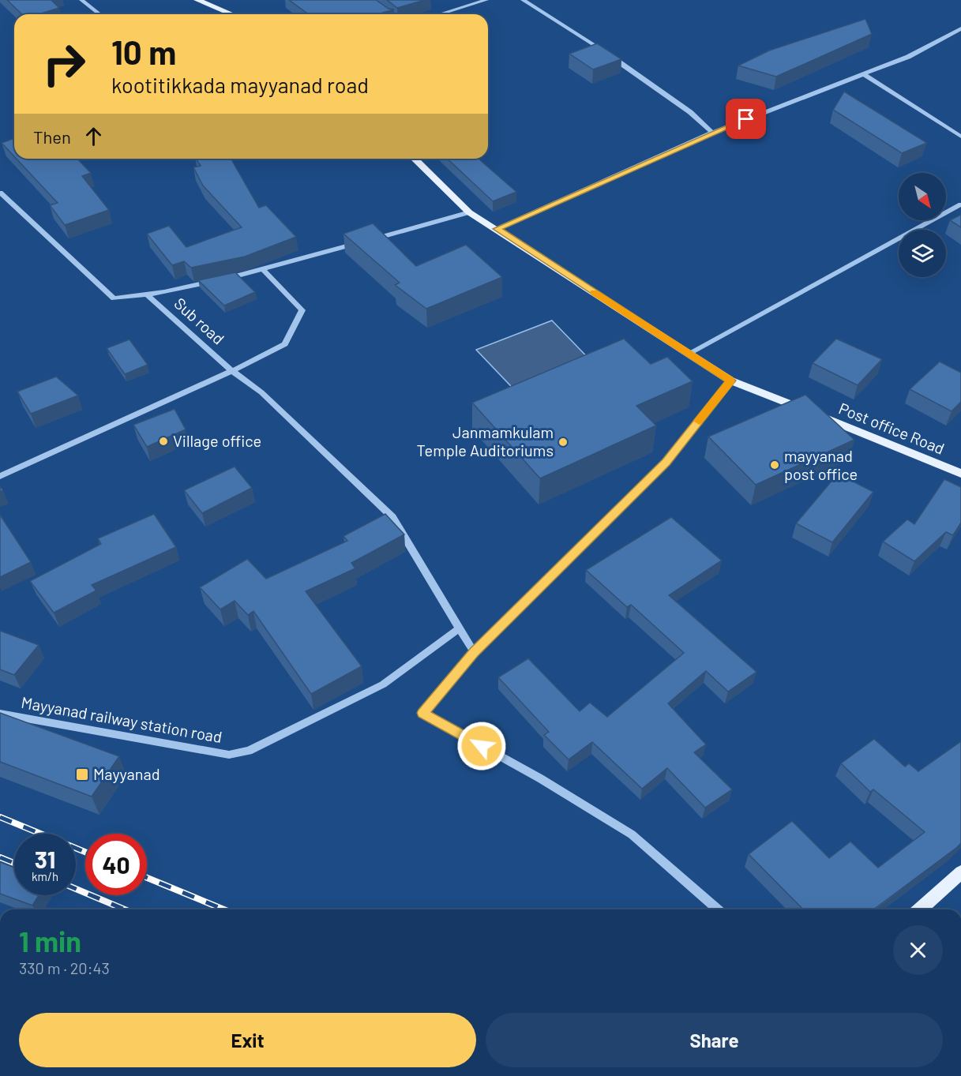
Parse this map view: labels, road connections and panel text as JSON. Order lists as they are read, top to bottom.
{
  "streets": {
    "main road": ["Post office Road"],
    "street": ["Sub road", "Mayyanad railway station road"]
  },
  "crossings": [
    ["Sub road", "Mayyanad railway station road"]
  ],
  "places": {
    "other": ["Village office", "Janmamkulam Temple Auditoriums", "mayyanad post office"],
    "transit": ["Mayyanad"]
  },
  "north": "bottom right",
  "page": {
    "turn": ["10 m", "kootitikkada mayyanad road"],
    "then": "Then",
    "speed": "31 km/h",
    "limit": "40",
    "heading": ["1 min", "330 m · 20:43"],
    "buttons": ["Exit", "Share"]
  }
}
